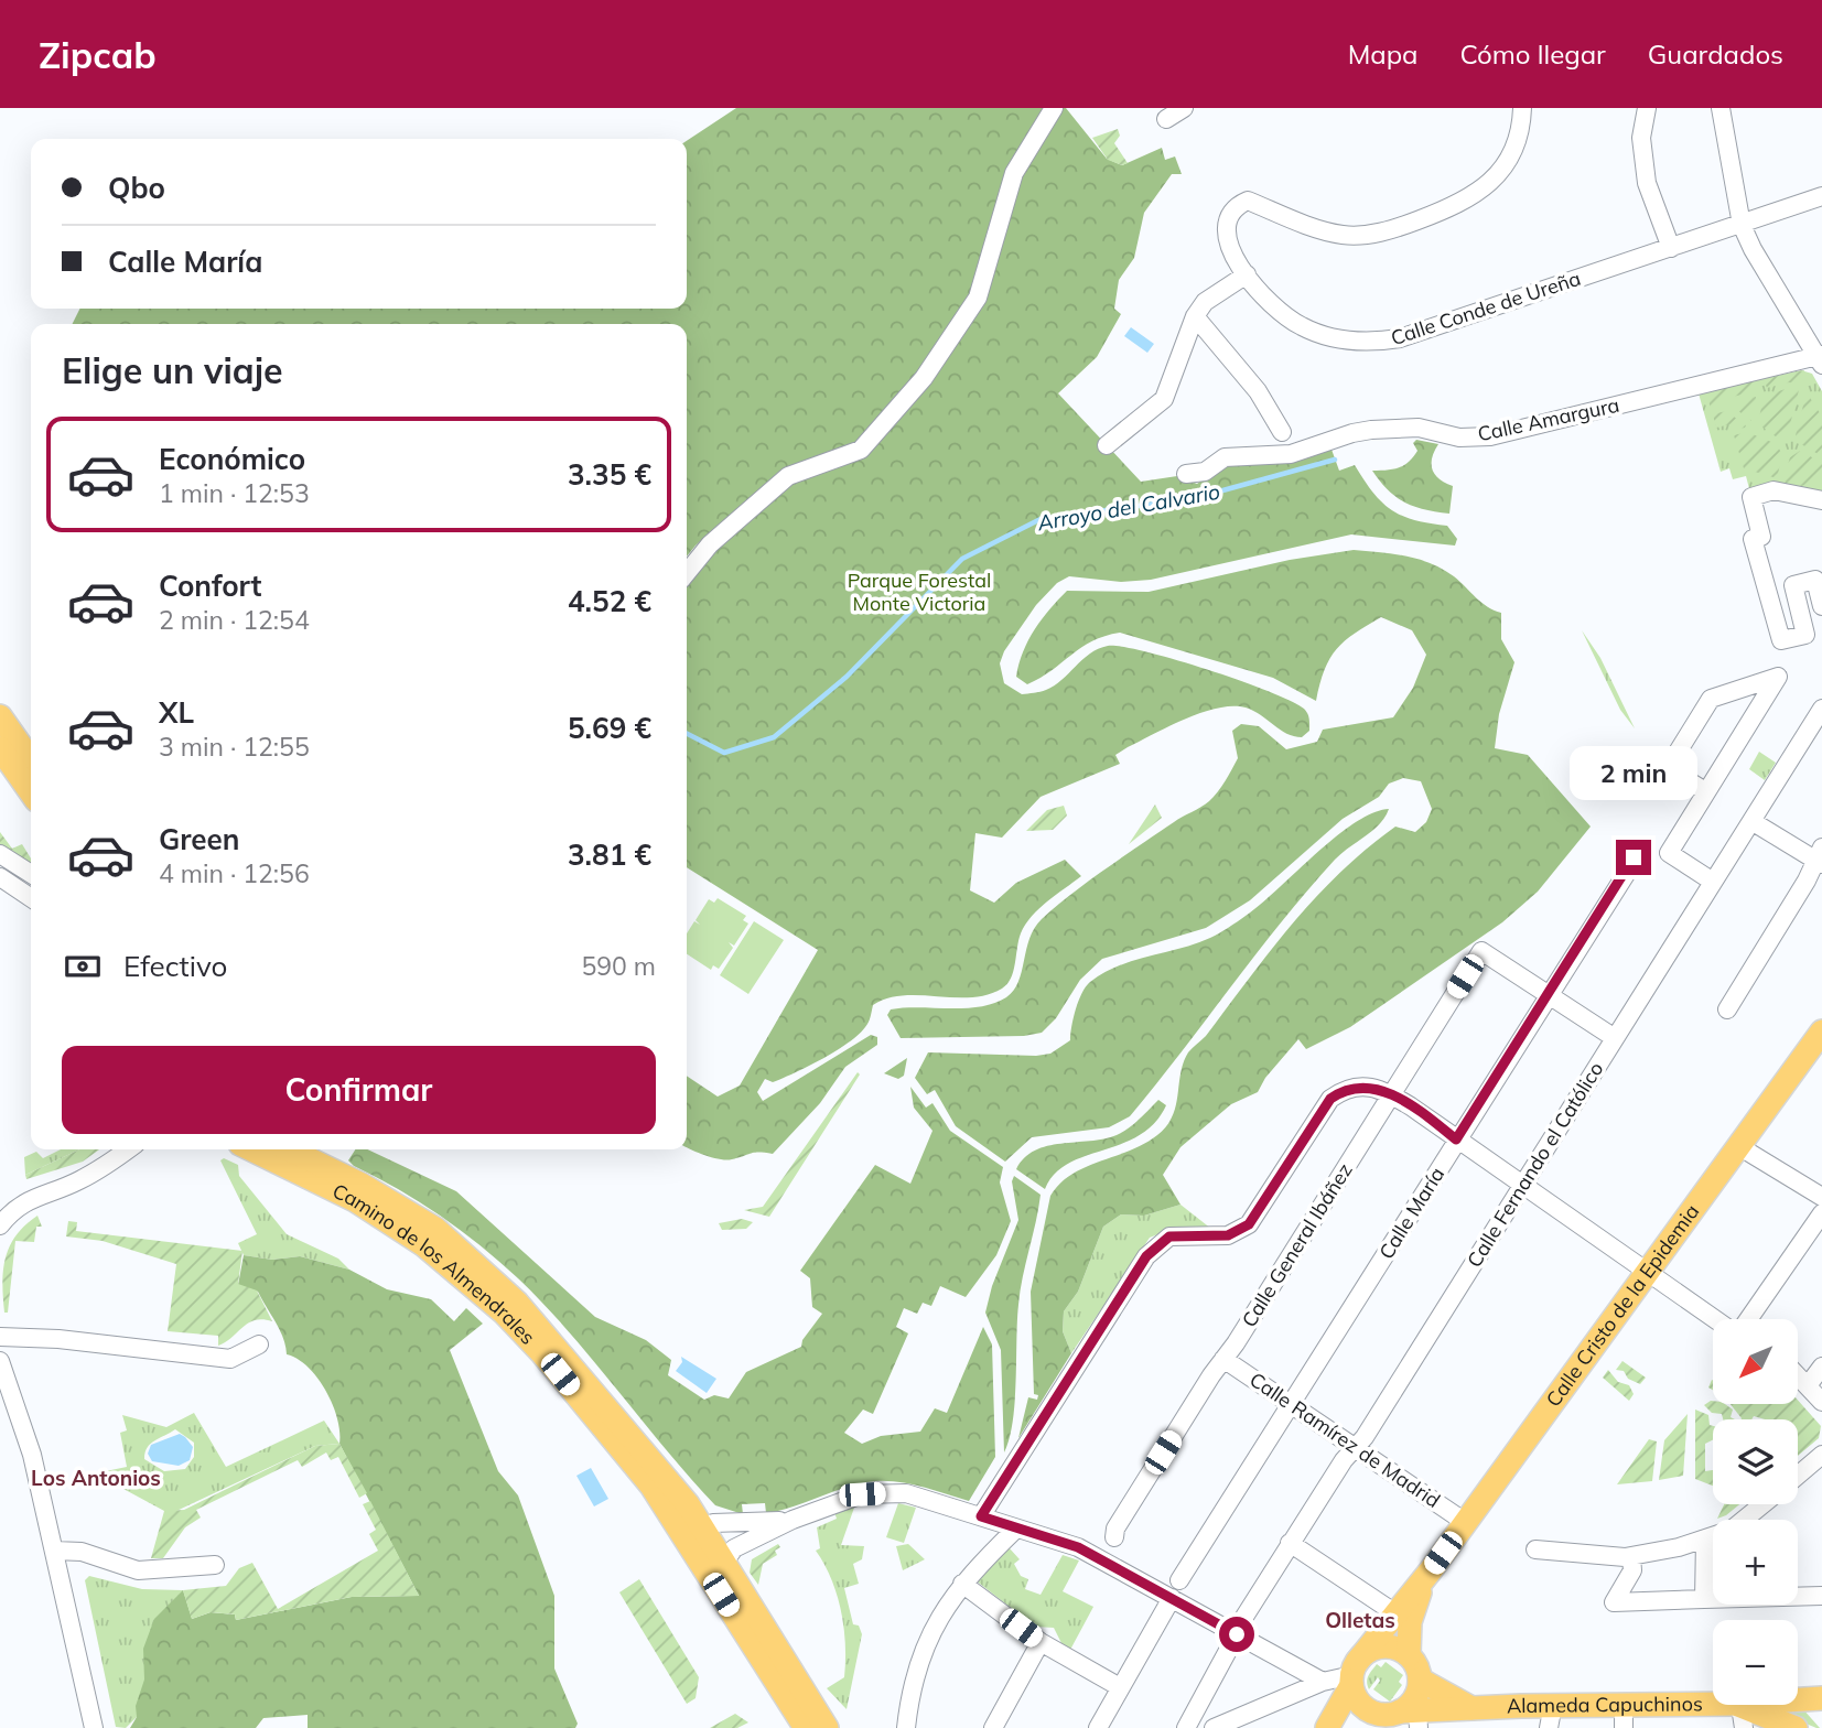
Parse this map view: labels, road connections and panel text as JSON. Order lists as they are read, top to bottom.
{
  "streets": {
    "main road": ["Camino de los Almendrales", "Calle Cristo de la Epidemia", "Alameda Capuchinos"],
    "street": [
      "Calle Conde de Ureña",
      "Calle Amargura",
      "Calle Fernando el Católico",
      "Calle María",
      "Calle General Ibáñez",
      "Calle Ramírez de Madrid"
    ]
  },
  "crossings": [
    ["Calle Fernando el Católico", "Calle Ramírez de Madrid"],
    ["Calle María", "Calle General Ibáñez"],
    ["Calle María", "Calle Ramírez de Madrid"],
    ["Calle General Ibáñez", "Calle Ramírez de Madrid"],
    ["Calle Cristo de la Epidemia", "Calle Ramírez de Madrid"]
  ],
  "districts": ["Los Antonios", "Olletas"],
  "water": ["Arroyo del Calvario"],
  "parks": ["Parque Forestal Monte Victoria"],
  "north": "bottom left",
  "page": {
    "header": "Zipcab",
    "nav": ["Mapa", "Cómo llegar", "Guardados"],
    "banner": ["Qbo", "Calle María"],
    "heading": "Elige un viaje",
    "list": [
      {
        "name": "Económico",
        "note": "1 min · 12:53",
        "value": "3.35 €"
      },
      {
        "name": "Confort",
        "note": "2 min · 12:54",
        "value": "4.52 €"
      },
      {
        "name": "XL",
        "note": "3 min · 12:55",
        "value": "5.69 €"
      },
      {
        "name": "Green",
        "note": "4 min · 12:56",
        "value": "3.81 €"
      }
    ],
    "bubble": "2 min",
    "pay": ["Efectivo", "590 m"],
    "buttons": "Confirmar",
    "map_buttons": ["+", "−"]
  }
}
